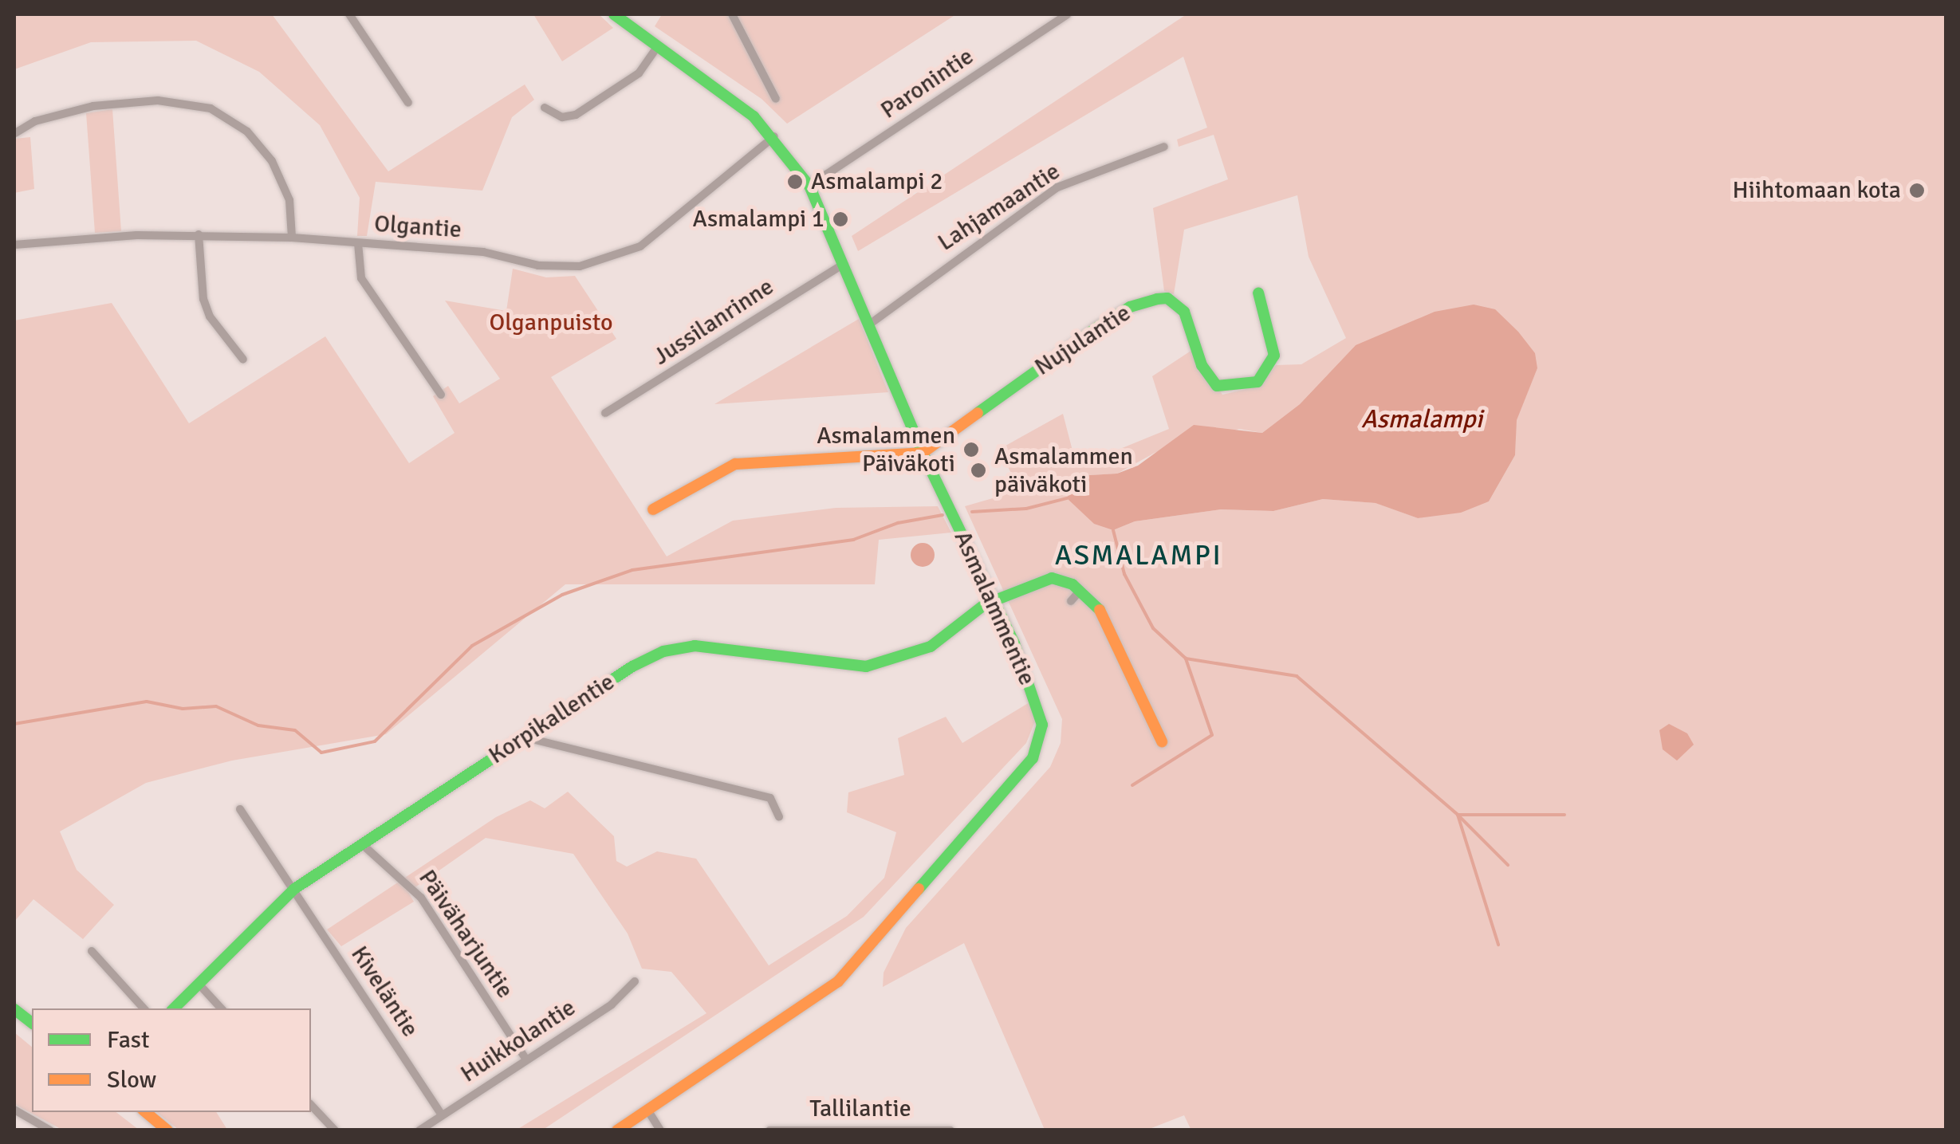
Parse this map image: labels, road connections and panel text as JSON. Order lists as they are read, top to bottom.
{
  "streets": {
    "street": [
      "Paronintie",
      "Lahjamaantie",
      "Olgantie",
      "Jussilanrinne",
      "Nujulantie",
      "Asmalammentie",
      "Korpikallentie",
      "Päiväharjuntie",
      "Kiveläntie",
      "Huikkolantie",
      "Tallilantie"
    ]
  },
  "crossings": [
    ["Paronintie", "Asmalammentie"],
    ["Lahjamaantie", "Asmalammentie"],
    ["Olgantie", "Asmalammentie"],
    ["Jussilanrinne", "Asmalammentie"],
    ["Nujulantie", "Asmalammentie"],
    ["Asmalammentie", "Korpikallentie"],
    ["Korpikallentie", "Päiväharjuntie"],
    ["Korpikallentie", "Kiveläntie"],
    ["Päiväharjuntie", "Huikkolantie"],
    ["Kiveläntie", "Huikkolantie"]
  ],
  "districts": ["ASMALAMPI"],
  "water": ["Asmalampi"],
  "parks": ["Olganpuisto"],
  "places": [
    "Asmalampi 2",
    "Hiihtomaan kota",
    "Asmalampi 1",
    "Asmalammen Päiväkoti",
    "Asmalammen päiväkoti"
  ],
  "legend": ["Fast", "Slow"]
}
